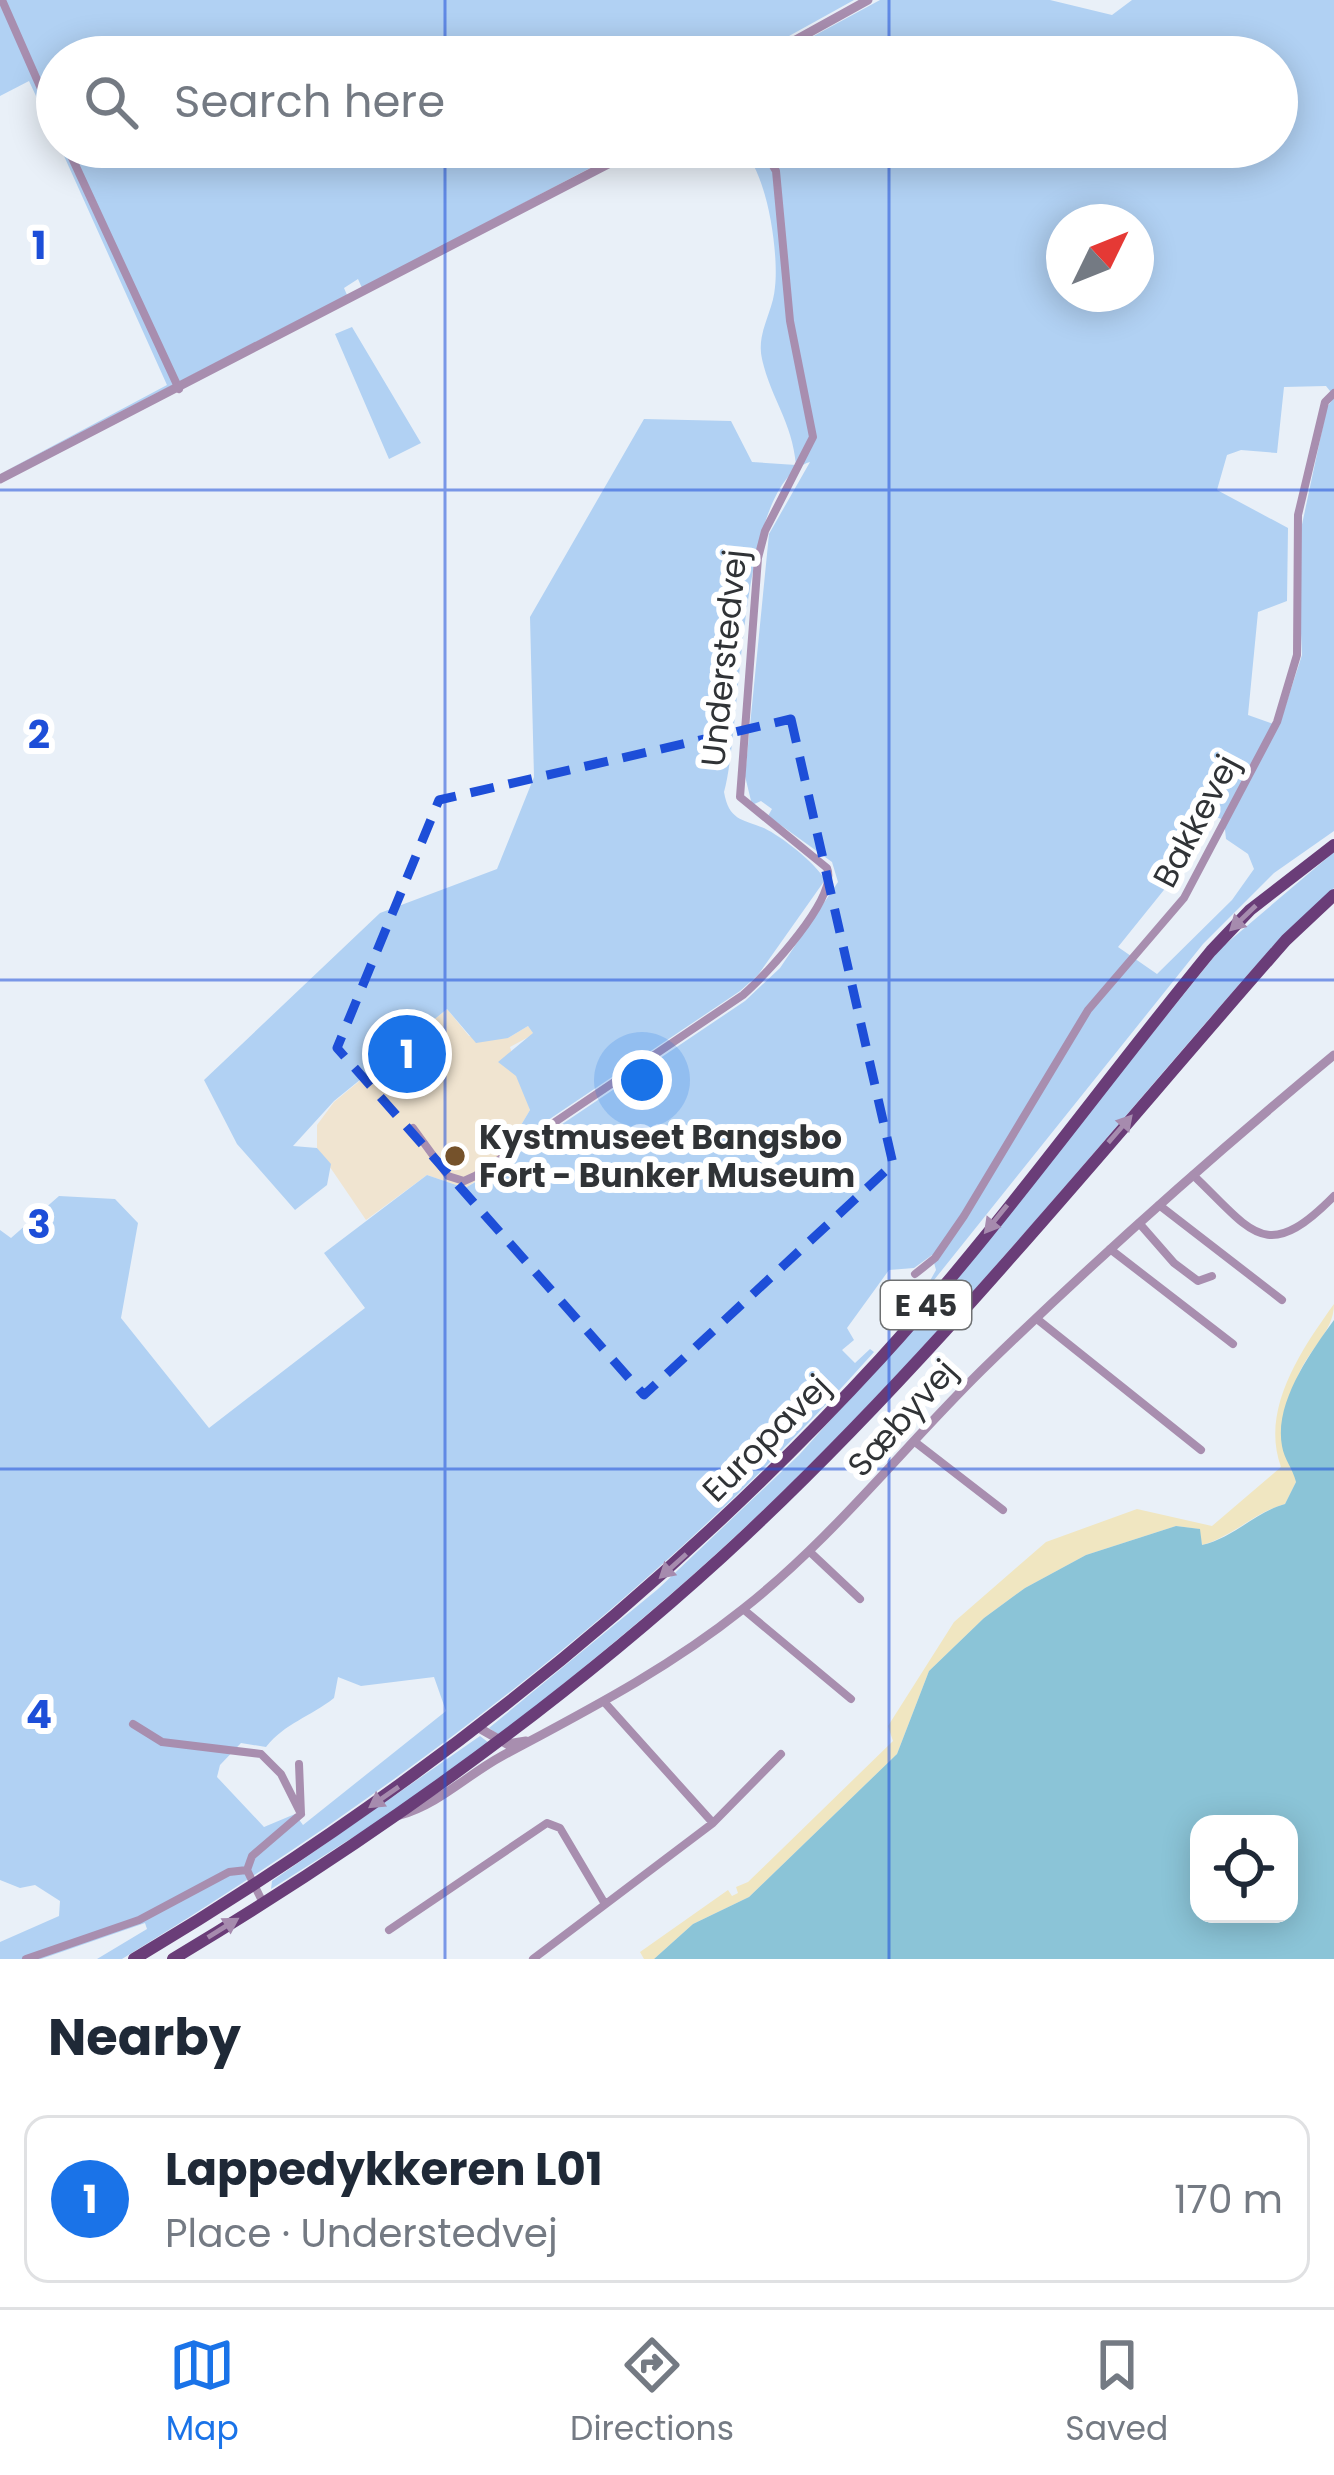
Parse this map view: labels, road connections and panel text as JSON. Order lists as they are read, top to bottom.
{
  "streets": {
    "main road": ["E 45", "Europavej"],
    "street": ["Understedvej", "Bakkevej", "Sæbyvej"]
  },
  "crossings": [
    ["Sæbyvej", "Europavej"]
  ],
  "places": ["Kystmuseet Bangsbo Fort - Bunker Museum"],
  "north": "top right",
  "page": {
    "search": "Search here",
    "pins": "1",
    "heading": "Nearby",
    "list": [
      {
        "mark": "1",
        "name": "Lappedykkeren L01",
        "note": "Place · Understedvej",
        "value": "170 m"
      }
    ],
    "nav": ["Map", "Directions", "Saved"]
  },
  "grid": {
    "rows": [
      "1",
      "2",
      "3",
      "4"
    ]
  }
}
